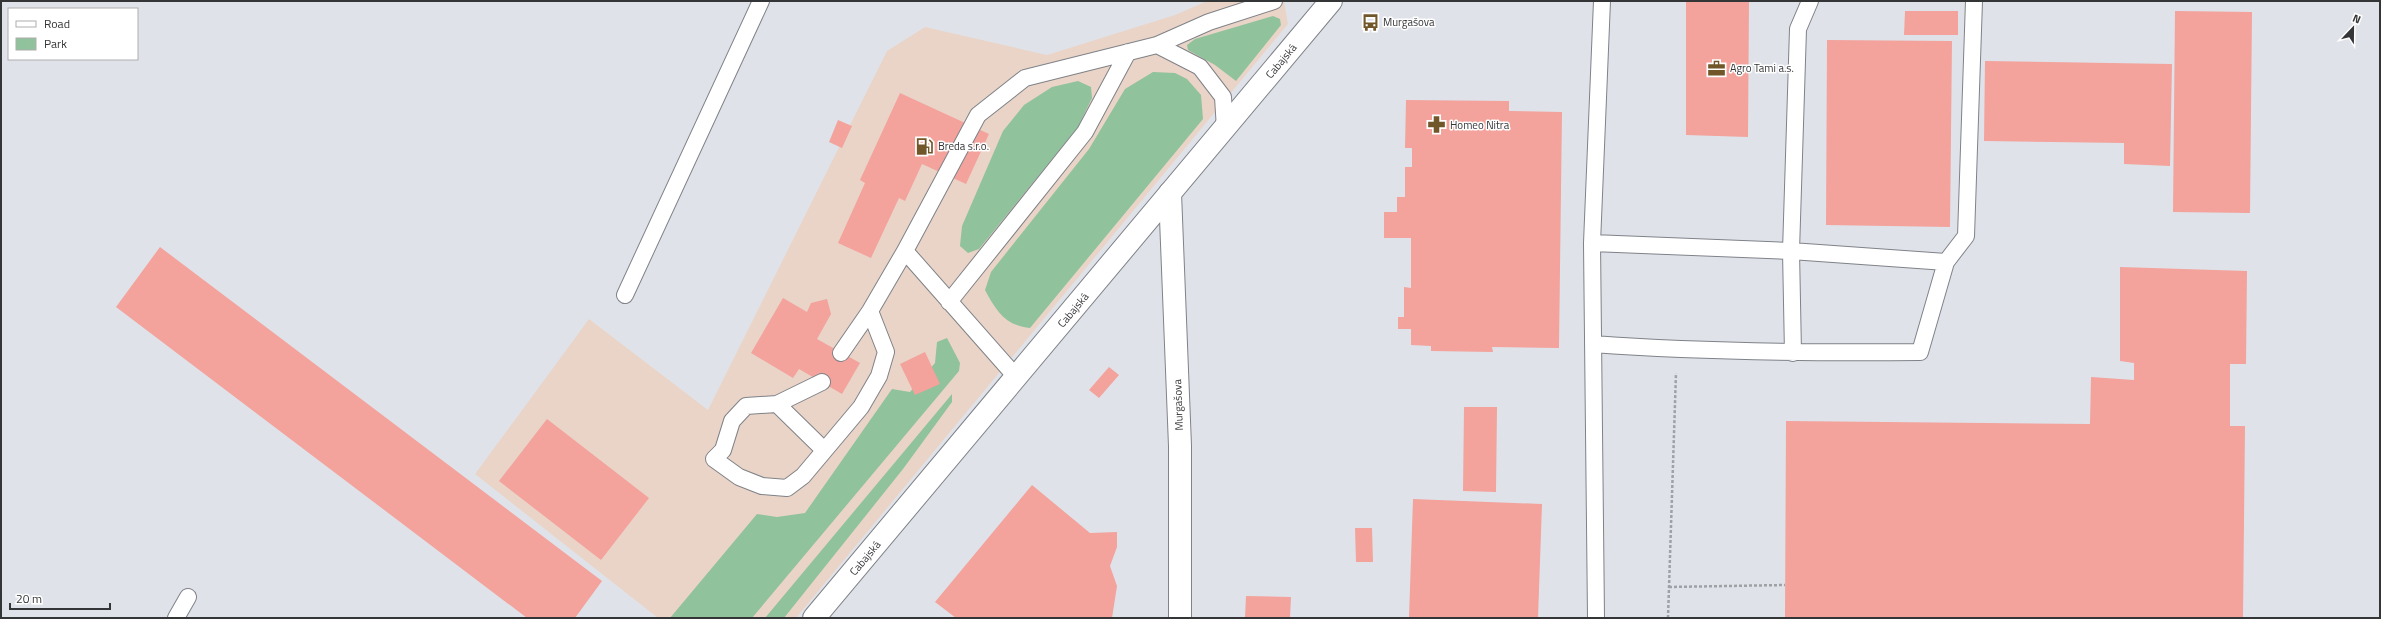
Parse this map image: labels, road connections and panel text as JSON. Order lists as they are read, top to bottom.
{
  "streets": {
    "main road": ["Cabajská", "Murgašova"]
  },
  "crossings": [
    ["Cabajská", "Murgašova"]
  ],
  "places": {
    "bus stop": ["Murgašova"],
    "office": ["Agro Tami a.s."],
    "pharmacy": ["Homeo Nitra"],
    "fuel station": ["Breda s.r.o."]
  },
  "legend": ["Road", "Park"],
  "scale_bar": "20 m",
  "north": "top"
}
